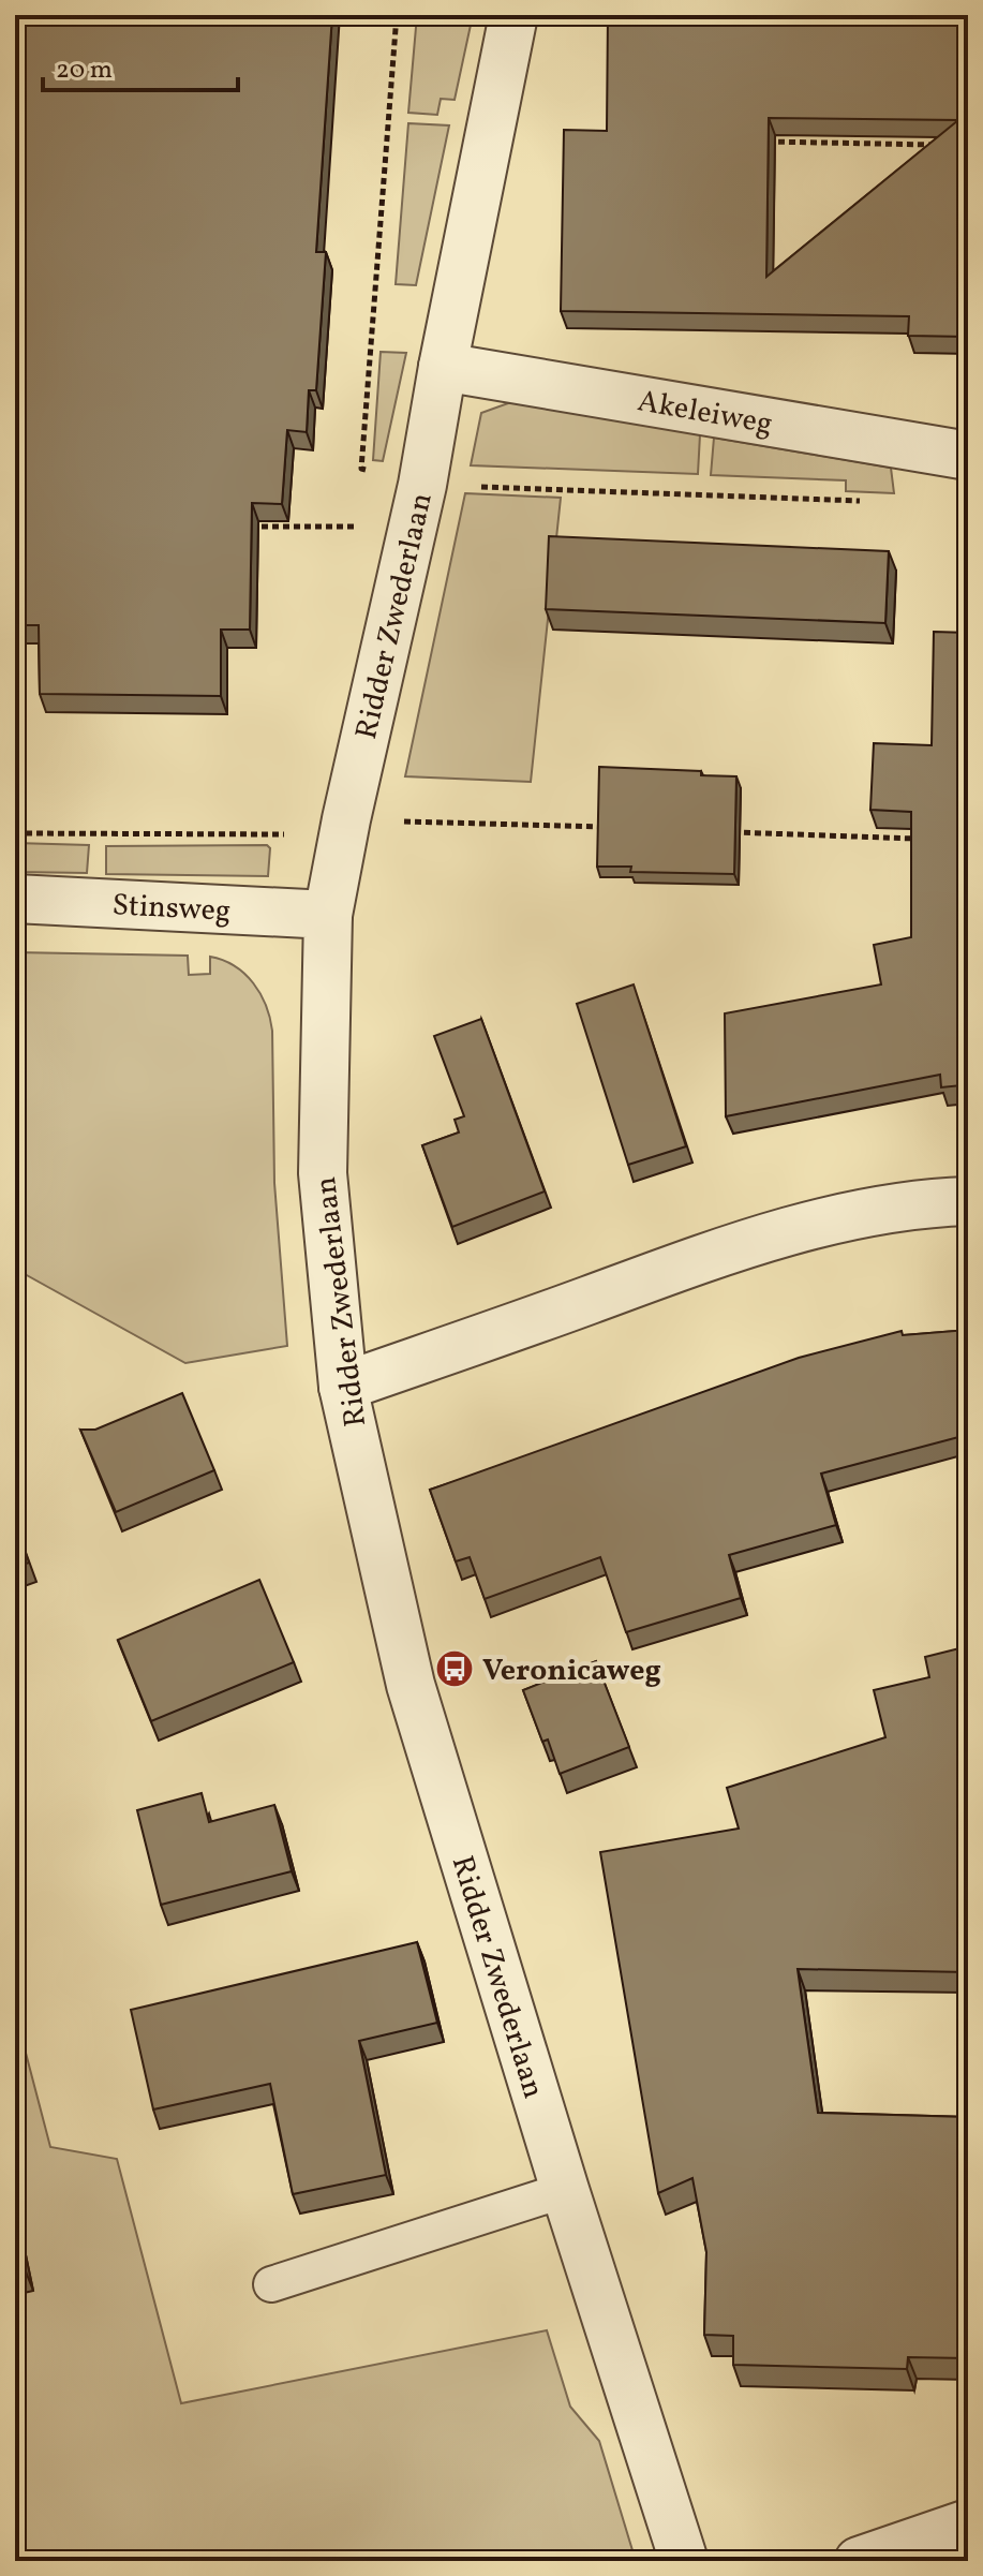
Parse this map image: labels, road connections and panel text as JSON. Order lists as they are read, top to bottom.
{
  "streets": {
    "street": ["Akeleiweg", "Ridder Zwederlaan", "Stinsweg"]
  },
  "crossings": [
    ["Akeleiweg", "Ridder Zwederlaan"],
    ["Ridder Zwederlaan", "Stinsweg"]
  ],
  "places": {
    "bus stop": ["Veronicaweg"]
  },
  "scale_bar": "20 m"
}
